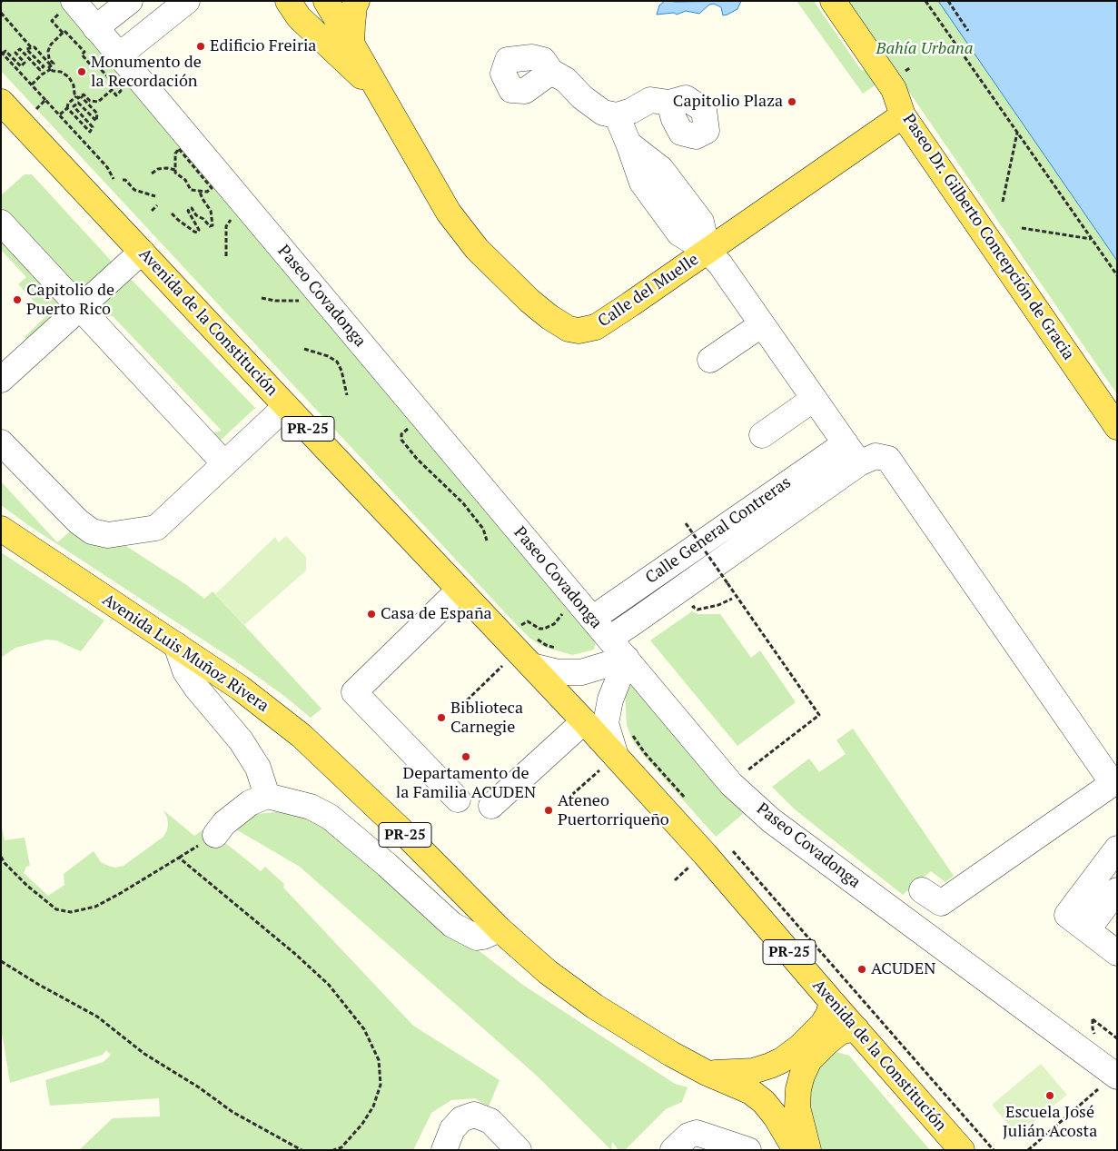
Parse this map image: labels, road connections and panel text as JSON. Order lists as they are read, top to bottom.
{
  "streets": {
    "main road": [
      "Paseo Dr. Gilberto Concepción de Gracia",
      "Calle del Muelle",
      "Avenida de la Constitución",
      "PR-25",
      "Avenida Luis Muñoz Rivera"
    ],
    "street": ["Paseo Covadonga", "Calle General Contreras"]
  },
  "crossings": [
    ["Paseo Dr. Gilberto Concepción de Gracia", "Calle del Muelle"],
    ["Paseo Covadonga", "Calle General Contreras"]
  ],
  "parks": ["Bahía Urbana"],
  "places": [
    "Edificio Freiria",
    "Monumento de la Recordación",
    "Capitolio Plaza",
    "Capitolio de Puerto Rico",
    "Casa de España",
    "Biblioteca Carnegie",
    "Departamento de la Familia ACUDEN",
    "Ateneo Puertorriqueño",
    "ACUDEN",
    "Escuela José Julián Acosta"
  ]
}
